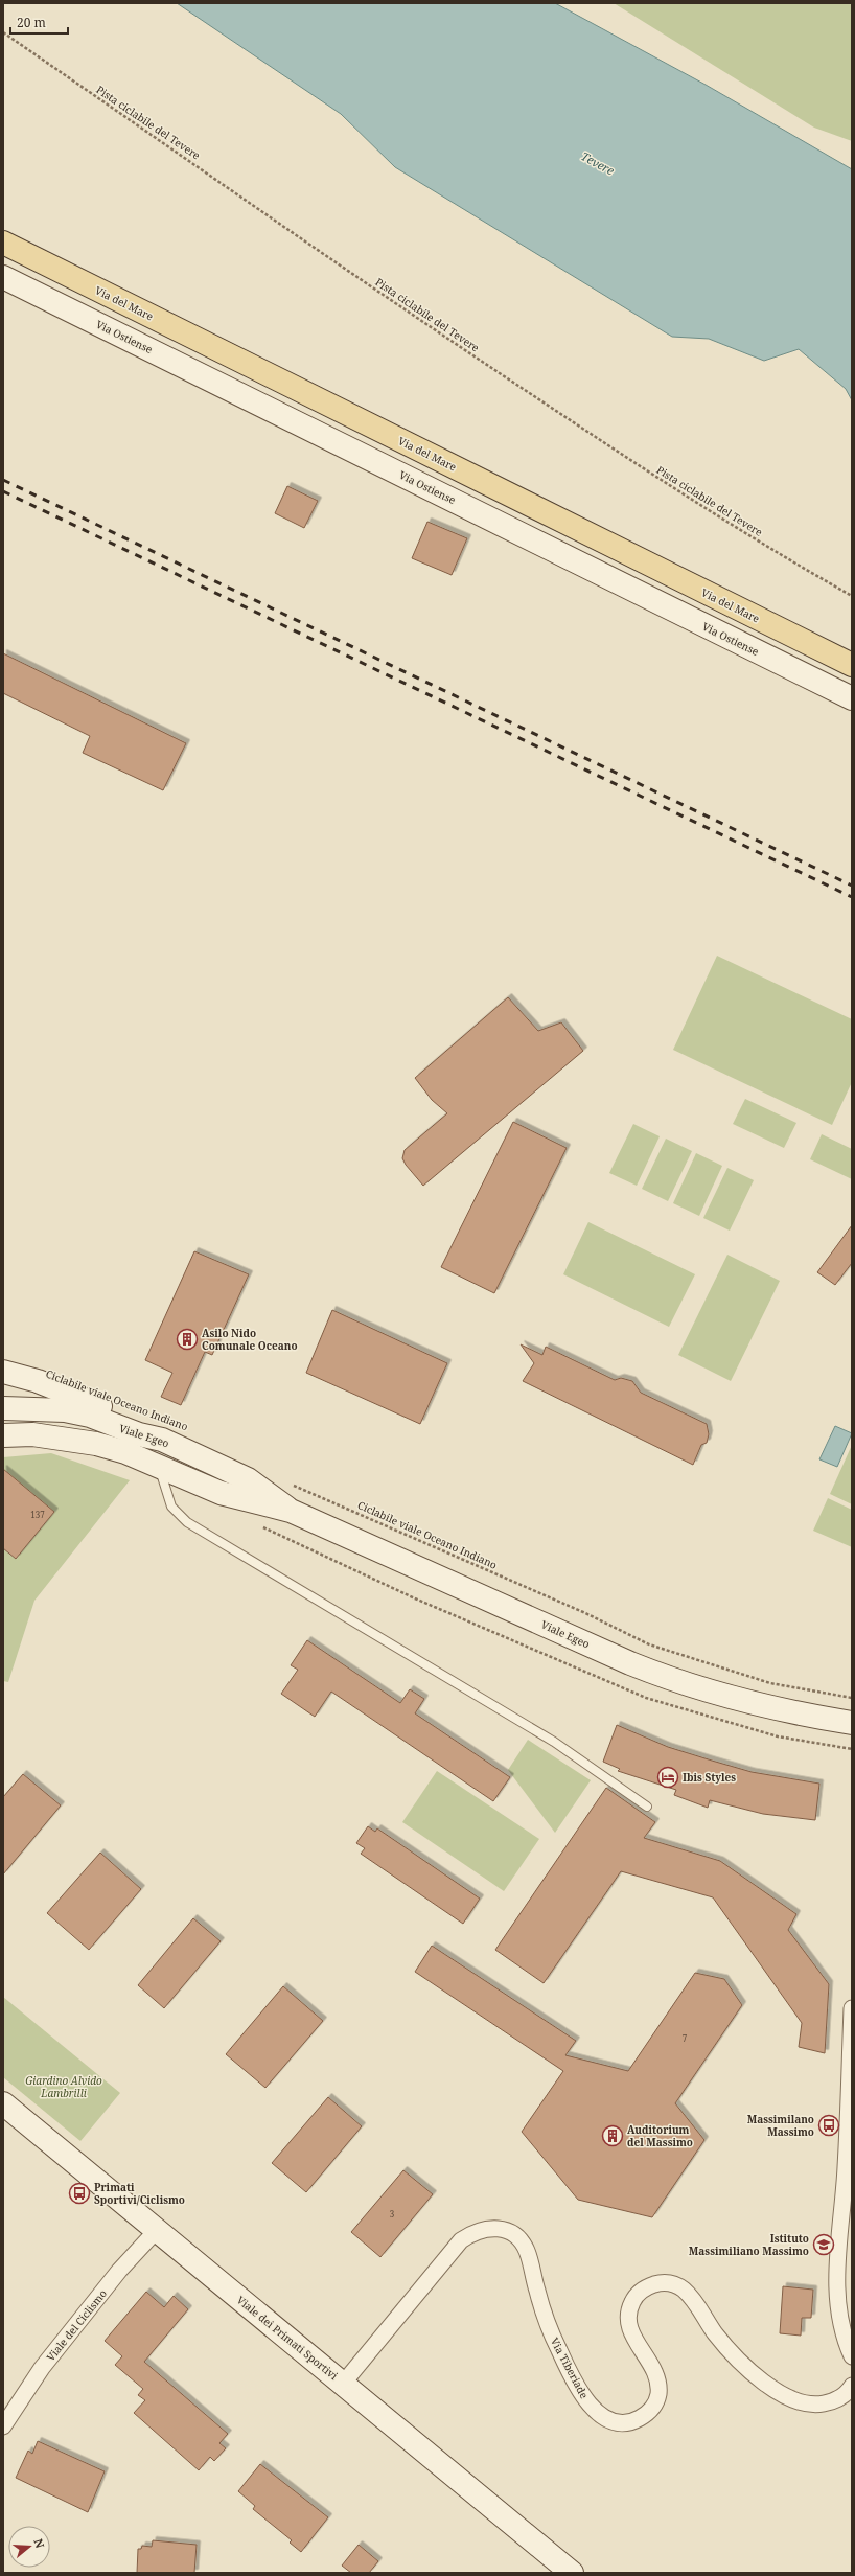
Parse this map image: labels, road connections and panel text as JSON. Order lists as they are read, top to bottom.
{
  "streets": {
    "main road": [
      "Via del Mare",
      "Via Ostiense",
      "Viale Egeo",
      "Viale dei Primati Sportivi"
    ],
    "street": ["Viale del Ciclismo", "Via Tiberiade"],
    "path": ["Pista ciclabile del Tevere", "Ciclabile viale Oceano Indiano"]
  },
  "crossings": [
    ["Viale del Ciclismo", "Viale dei Primati Sportivi"],
    ["Viale dei Primati Sportivi", "Via Tiberiade"]
  ],
  "water": ["Tevere"],
  "parks": ["Giardino Alvido Lambrilli"],
  "places": {
    "building": ["Asilo Nido Comunale Oceano", "Auditorium del Massimo"],
    "hotel": ["Ibis Styles"],
    "bus stop": ["Massimilano Massimo", "Primati Sportivi/Ciclismo"],
    "school or university": ["Istituto Massimiliano Massimo"]
  },
  "house_numbers": ["137", "7", "3"],
  "scale_bar": "20 m",
  "north": "right"
}
